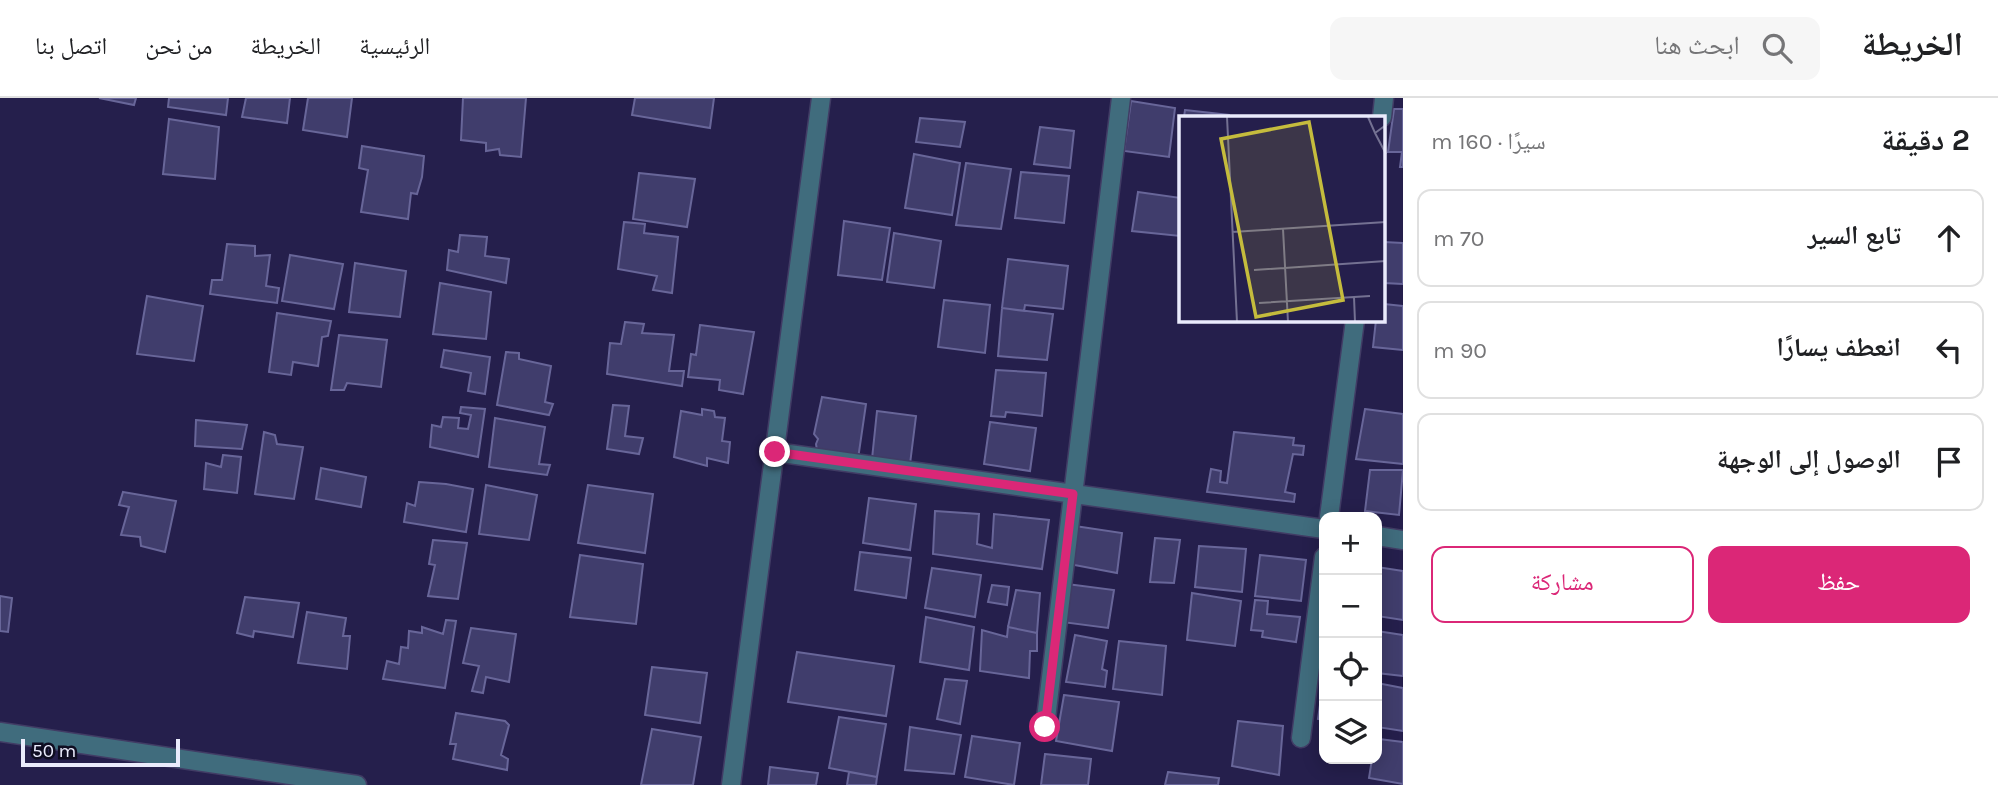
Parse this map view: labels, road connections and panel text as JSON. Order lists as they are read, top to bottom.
{
  "scale_bar": "50 m",
  "page": {
    "header": "الخريطة",
    "search": "ابحث هنا",
    "nav": [
      "الرئيسية",
      "الخريطة",
      "من نحن",
      "اتصل بنا"
    ],
    "heading": ["2 دقيقة", "سيرًا · 160 m"],
    "list": [
      ["تابع السير", "70 m"],
      ["انعطف يسارًا", "90 m"],
      "الوصول إلى الوجهة"
    ],
    "map_buttons": ["+", "−"],
    "buttons": ["حفظ", "مشاركة"],
    "scale": "50 m"
  }
}
